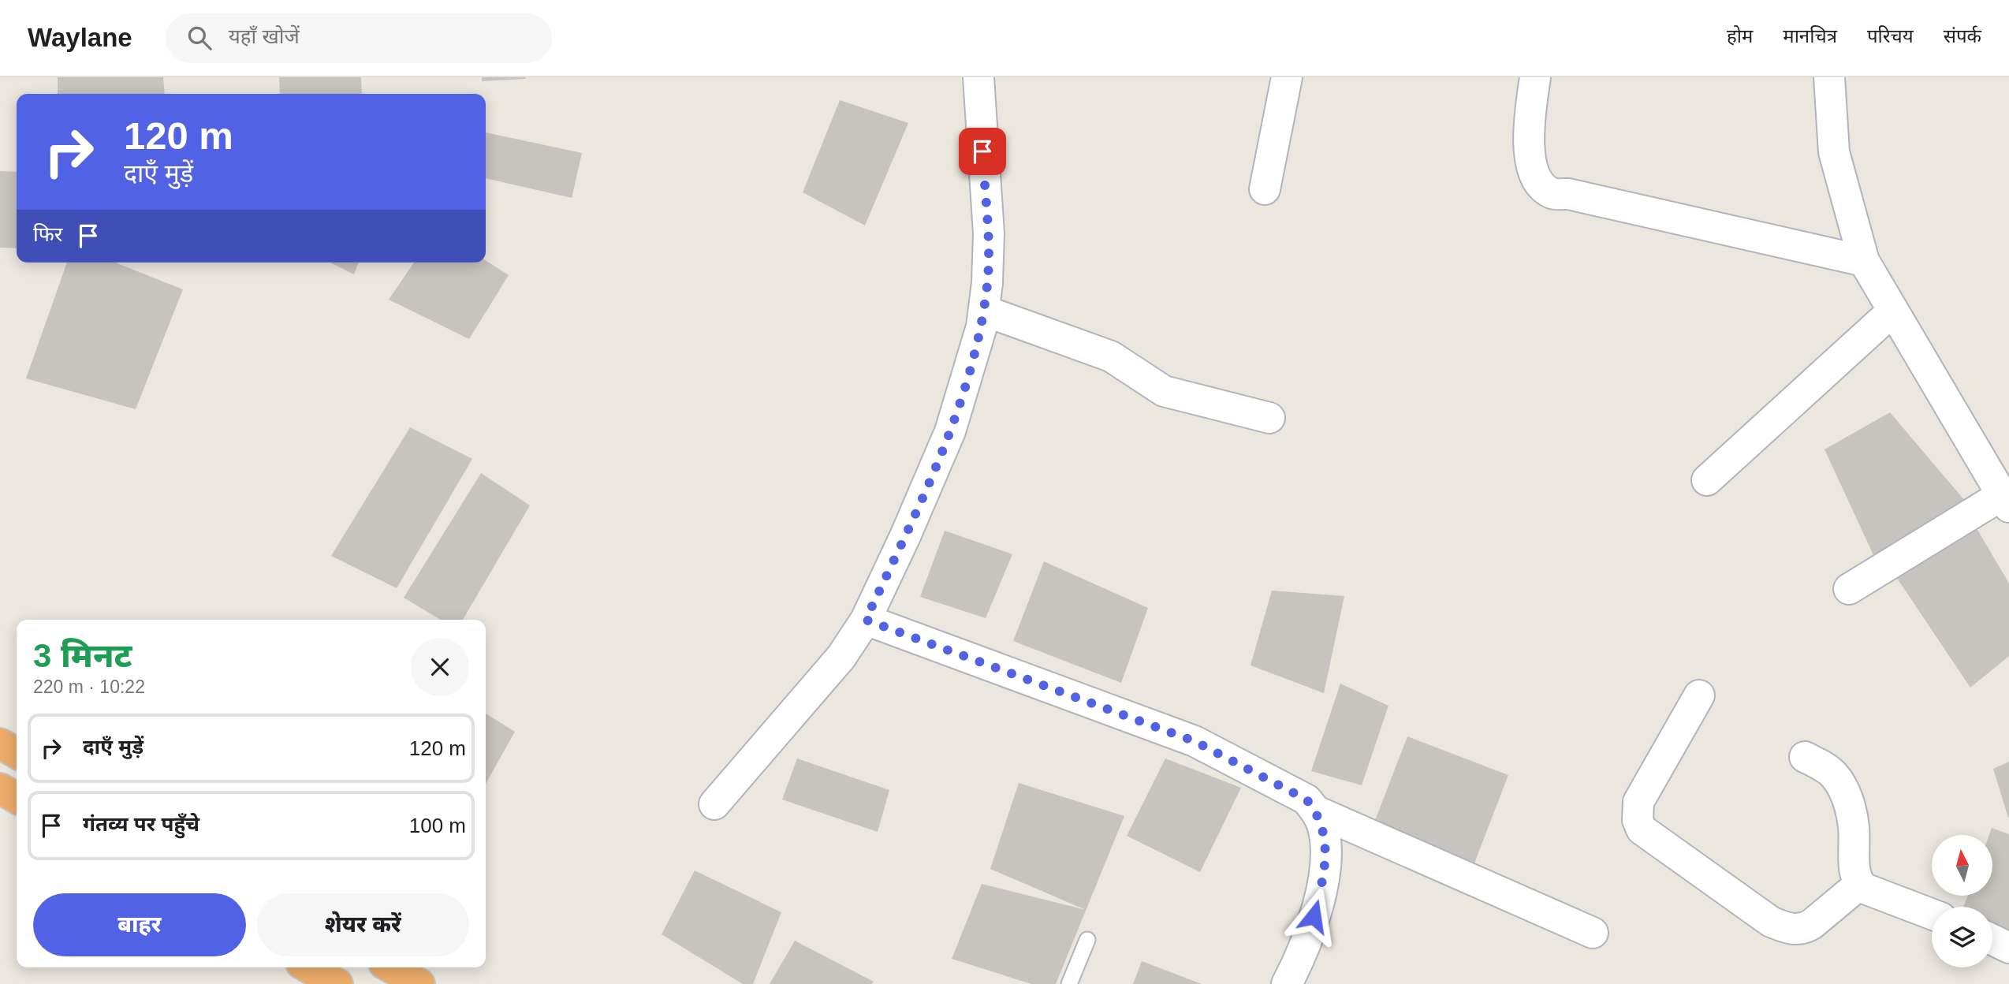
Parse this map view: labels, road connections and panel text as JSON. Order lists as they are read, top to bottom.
{
  "north": "top",
  "page": {
    "header": "Waylane",
    "search": "यहाँ खोजें",
    "nav": [
      "होम",
      "मानचित्र",
      "परिचय",
      "संपर्क"
    ],
    "turn": ["120 m", "दाएँ मुड़ें"],
    "then": "फिर",
    "heading": ["3 मिनट", "220 m · 10:22"],
    "list": [
      {
        "name": "दाएँ मुड़ें",
        "value": "120 m"
      },
      {
        "name": "गंतव्य पर पहुँचे",
        "value": "100 m"
      }
    ],
    "buttons": ["बाहर", "शेयर करें"]
  }
}
